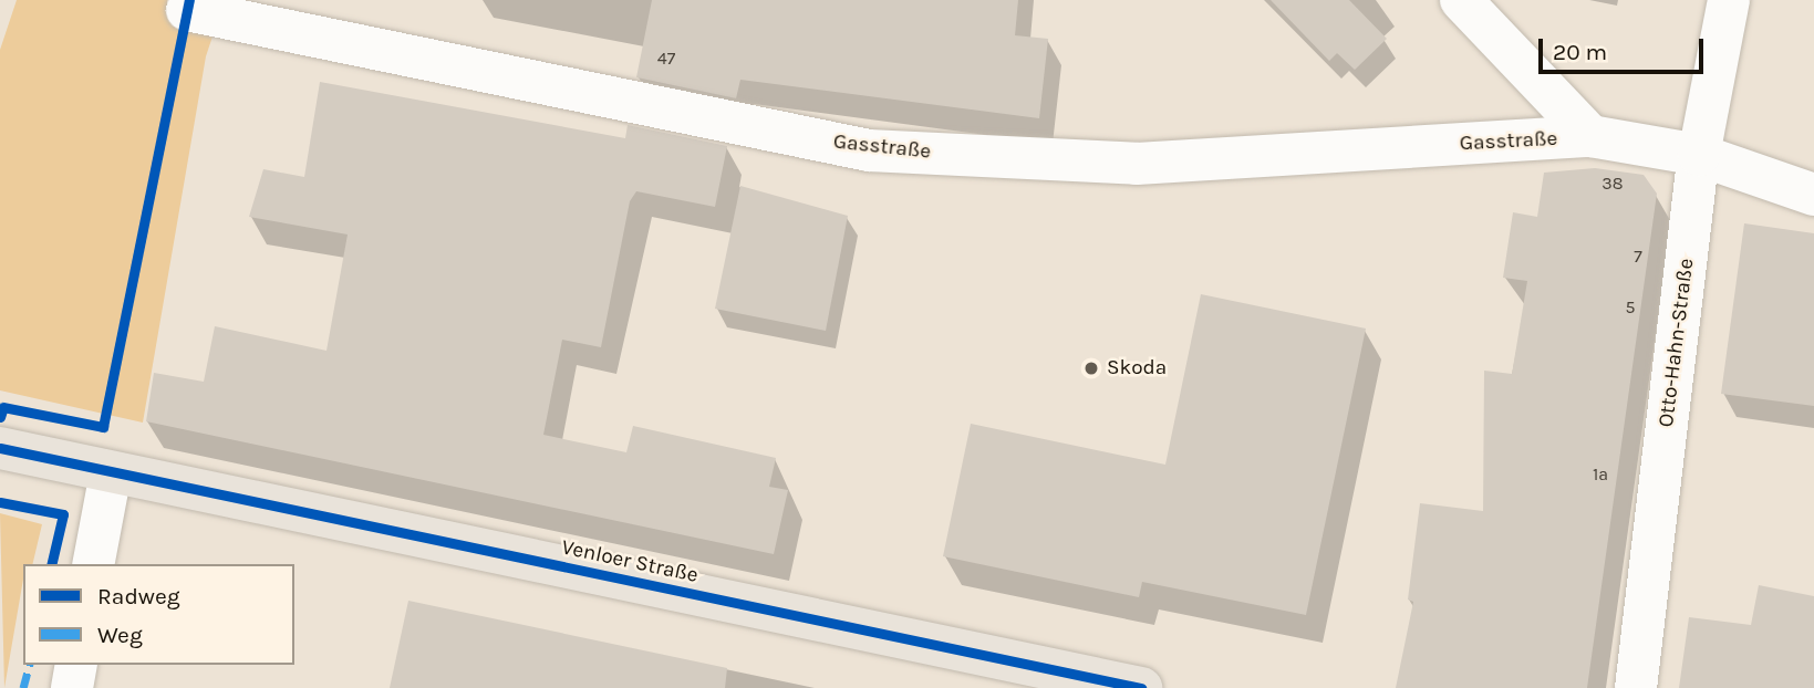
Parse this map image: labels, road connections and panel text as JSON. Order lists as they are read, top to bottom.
{
  "streets": {
    "main road": ["Venloer Straße"],
    "street": ["Gasstraße", "Otto-Hahn-Straße"]
  },
  "crossings": [
    ["Gasstraße", "Otto-Hahn-Straße"]
  ],
  "places": ["Skoda"],
  "house_numbers": [
    "47",
    "38",
    "7",
    "5",
    "1a"
  ],
  "legend": ["Radweg", "Weg"],
  "scale_bar": "20 m"
}
